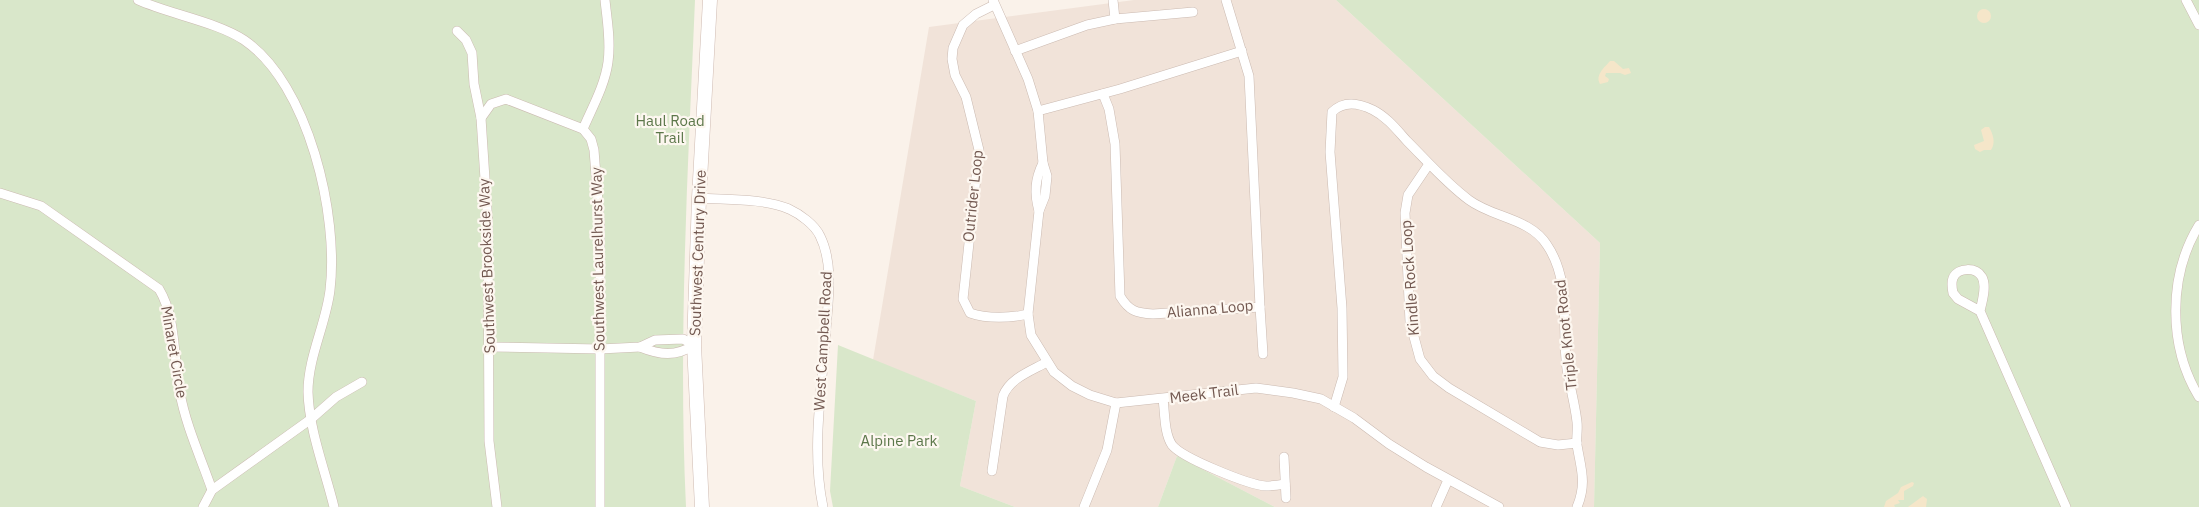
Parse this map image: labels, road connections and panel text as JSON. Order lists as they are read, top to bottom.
{
  "streets": {
    "main road": ["Southwest Century Drive"],
    "street": [
      "Outrider Loop",
      "Southwest Laurelhurst Way",
      "Southwest Brookside Way",
      "Kindle Rock Loop",
      "Alianna Loop",
      "Triple Knot Road",
      "West Campbell Road",
      "Minaret Circle",
      "Meek Trail"
    ]
  },
  "crossings": [
    ["Outrider Loop", "Meek Trail"],
    ["Southwest Century Drive", "West Campbell Road"],
    ["Kindle Rock Loop", "Triple Knot Road"],
    ["Triple Knot Road", "Meek Trail"]
  ],
  "parks": ["Haul Road Trail", "Alpine Park"]
}
